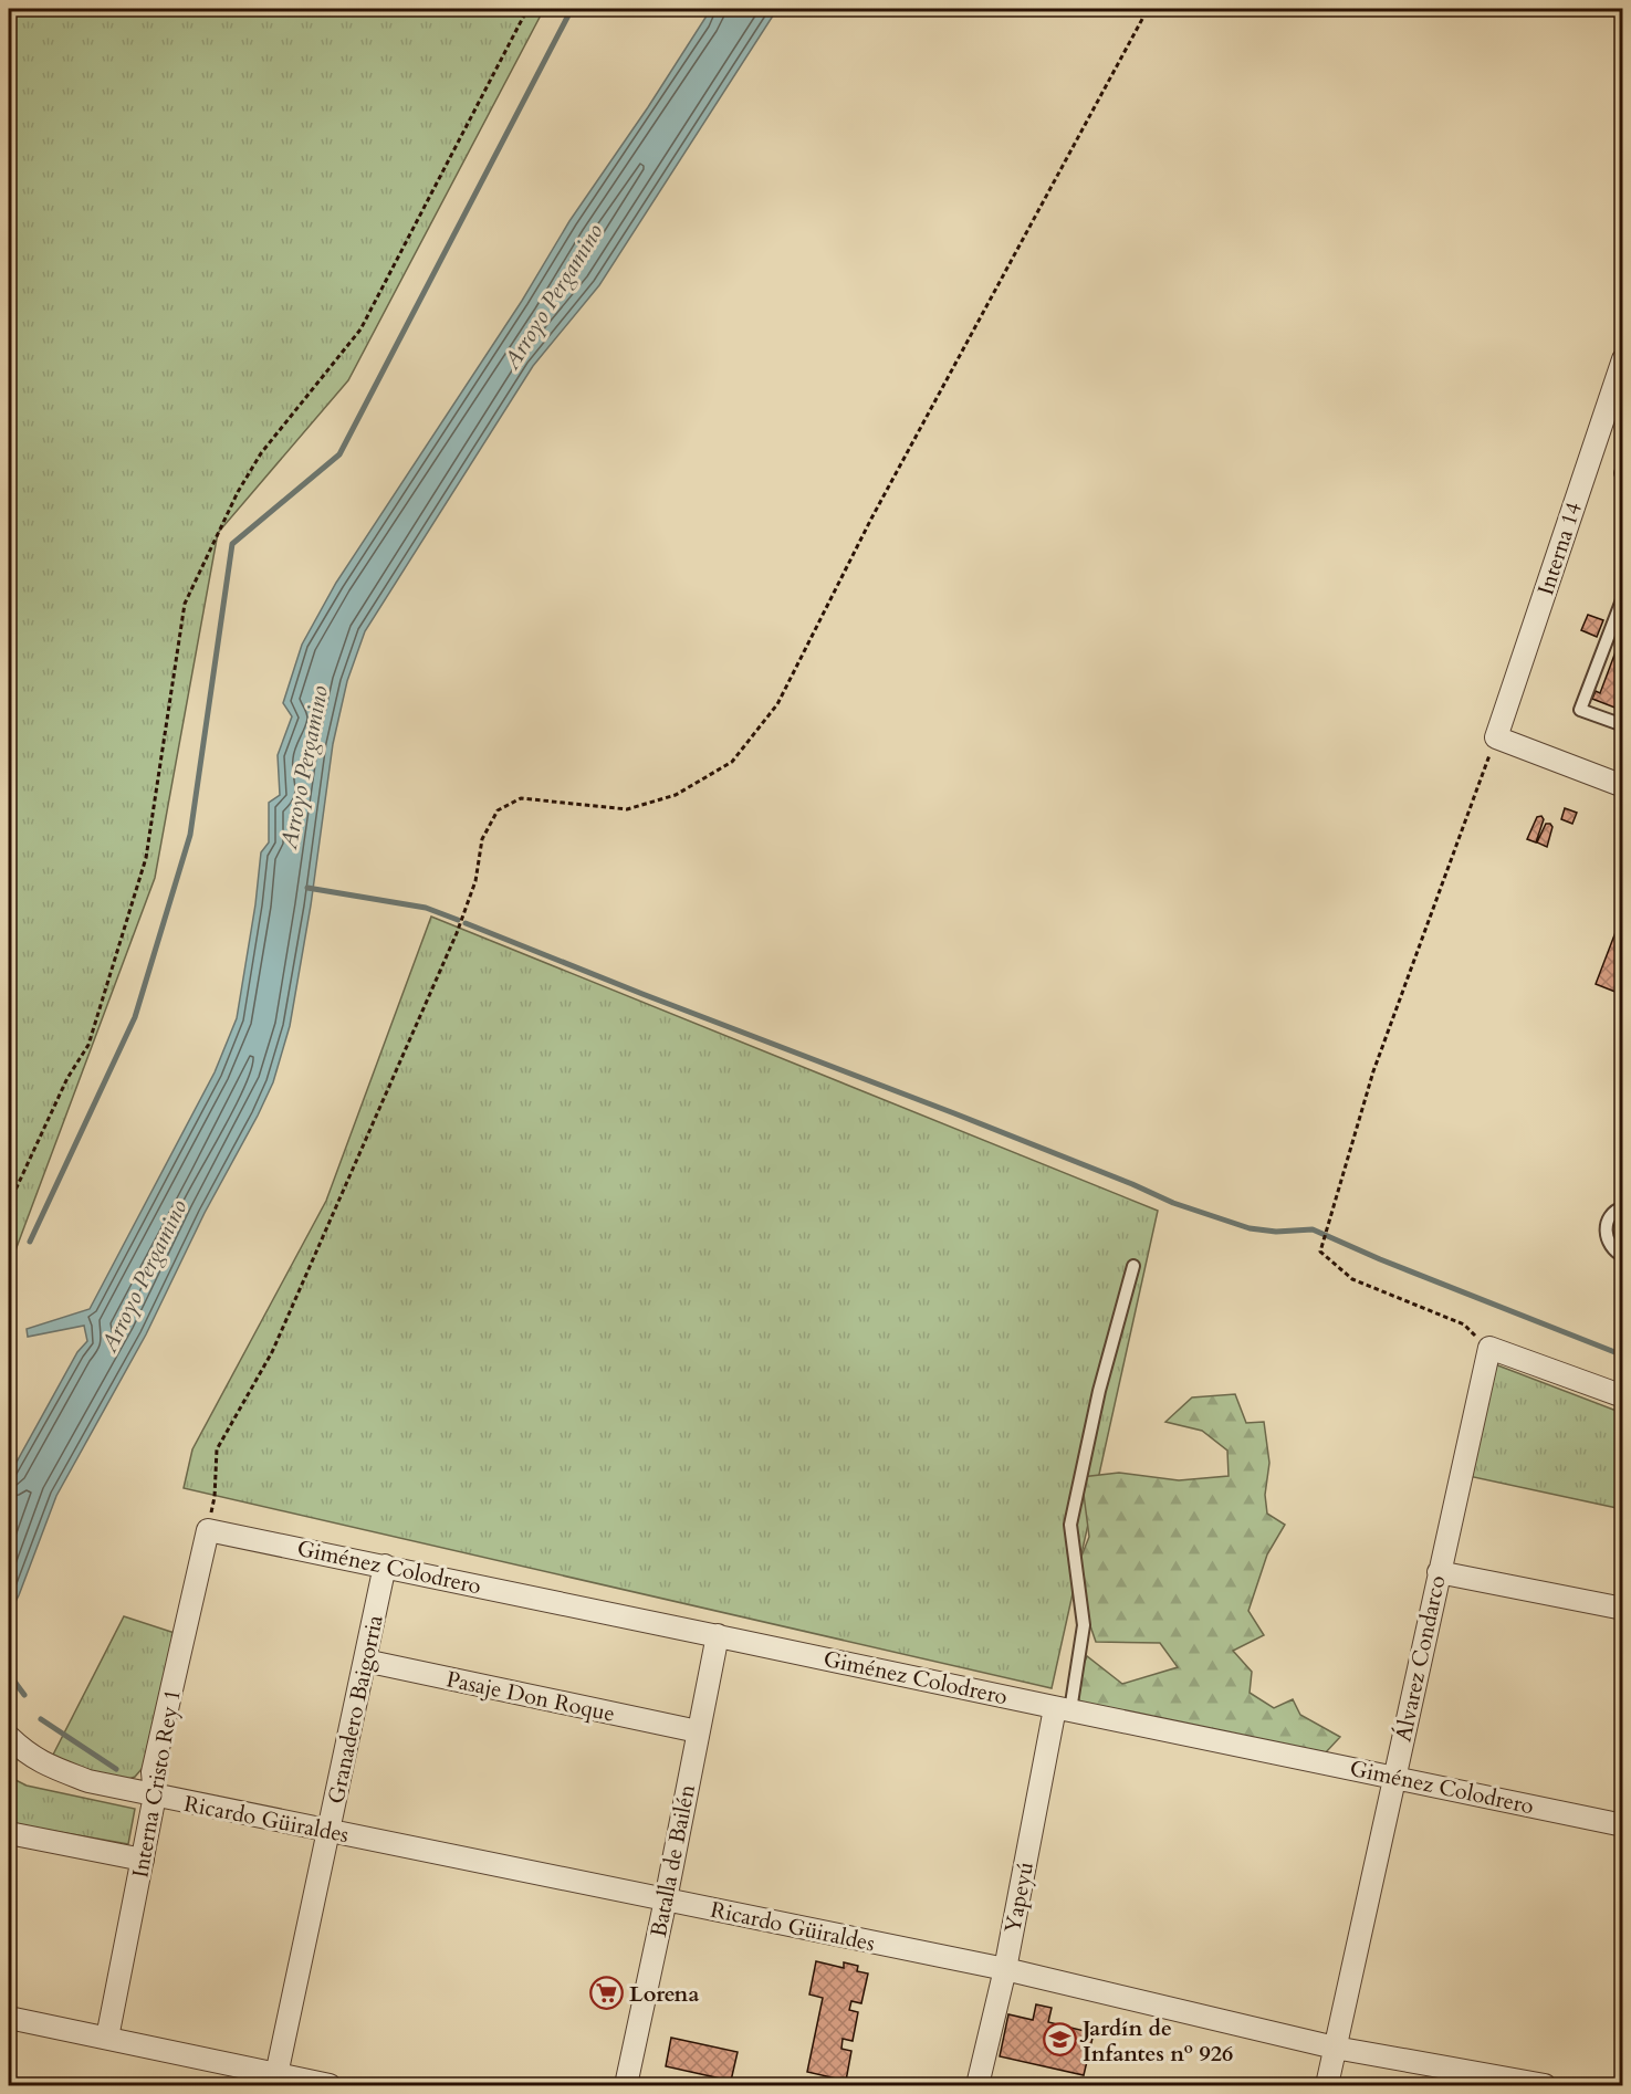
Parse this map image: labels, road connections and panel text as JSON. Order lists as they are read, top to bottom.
{
  "streets": {
    "street": [
      "Interna 14",
      "Giménez Colodrero",
      "Álvarez Condarco",
      "Pasaje Don Roque",
      "Granadero Baigorria",
      "Interna Cristo Rey 1",
      "Ricardo Güiraldes",
      "Batalla de Bailén",
      "Yapeyú"
    ]
  },
  "crossings": [
    ["Giménez Colodrero", "Álvarez Condarco"],
    ["Giménez Colodrero", "Granadero Baigorria"],
    ["Giménez Colodrero", "Interna Cristo Rey 1"],
    ["Giménez Colodrero", "Batalla de Bailén"],
    ["Giménez Colodrero", "Yapeyú"],
    ["Álvarez Condarco", "Ricardo Güiraldes"],
    ["Pasaje Don Roque", "Granadero Baigorria"],
    ["Pasaje Don Roque", "Batalla de Bailén"],
    ["Granadero Baigorria", "Ricardo Güiraldes"],
    ["Interna Cristo Rey 1", "Ricardo Güiraldes"],
    ["Ricardo Güiraldes", "Batalla de Bailén"],
    ["Ricardo Güiraldes", "Yapeyú"]
  ],
  "water": ["Arroyo Pergamino"],
  "places": {
    "supermarket": ["Lorena"],
    "school or university": ["Jardín de Infantes nº 926"]
  }
}
